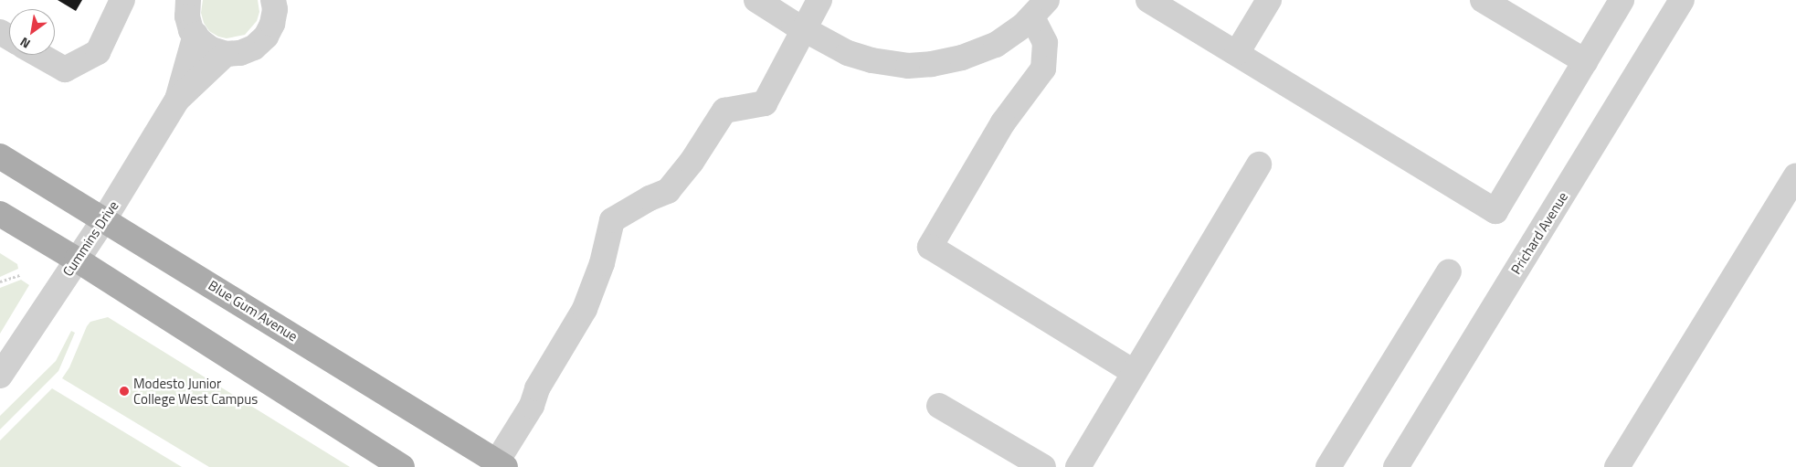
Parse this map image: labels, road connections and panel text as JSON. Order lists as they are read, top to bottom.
{
  "streets": {
    "main road": ["Blue Gum Avenue"],
    "street": ["Prichard Avenue", "Cummins Drive"]
  },
  "crossings": [
    ["Cummins Drive", "Blue Gum Avenue"]
  ],
  "places": ["Modesto Junior College West Campus"],
  "north": "bottom left"
}
